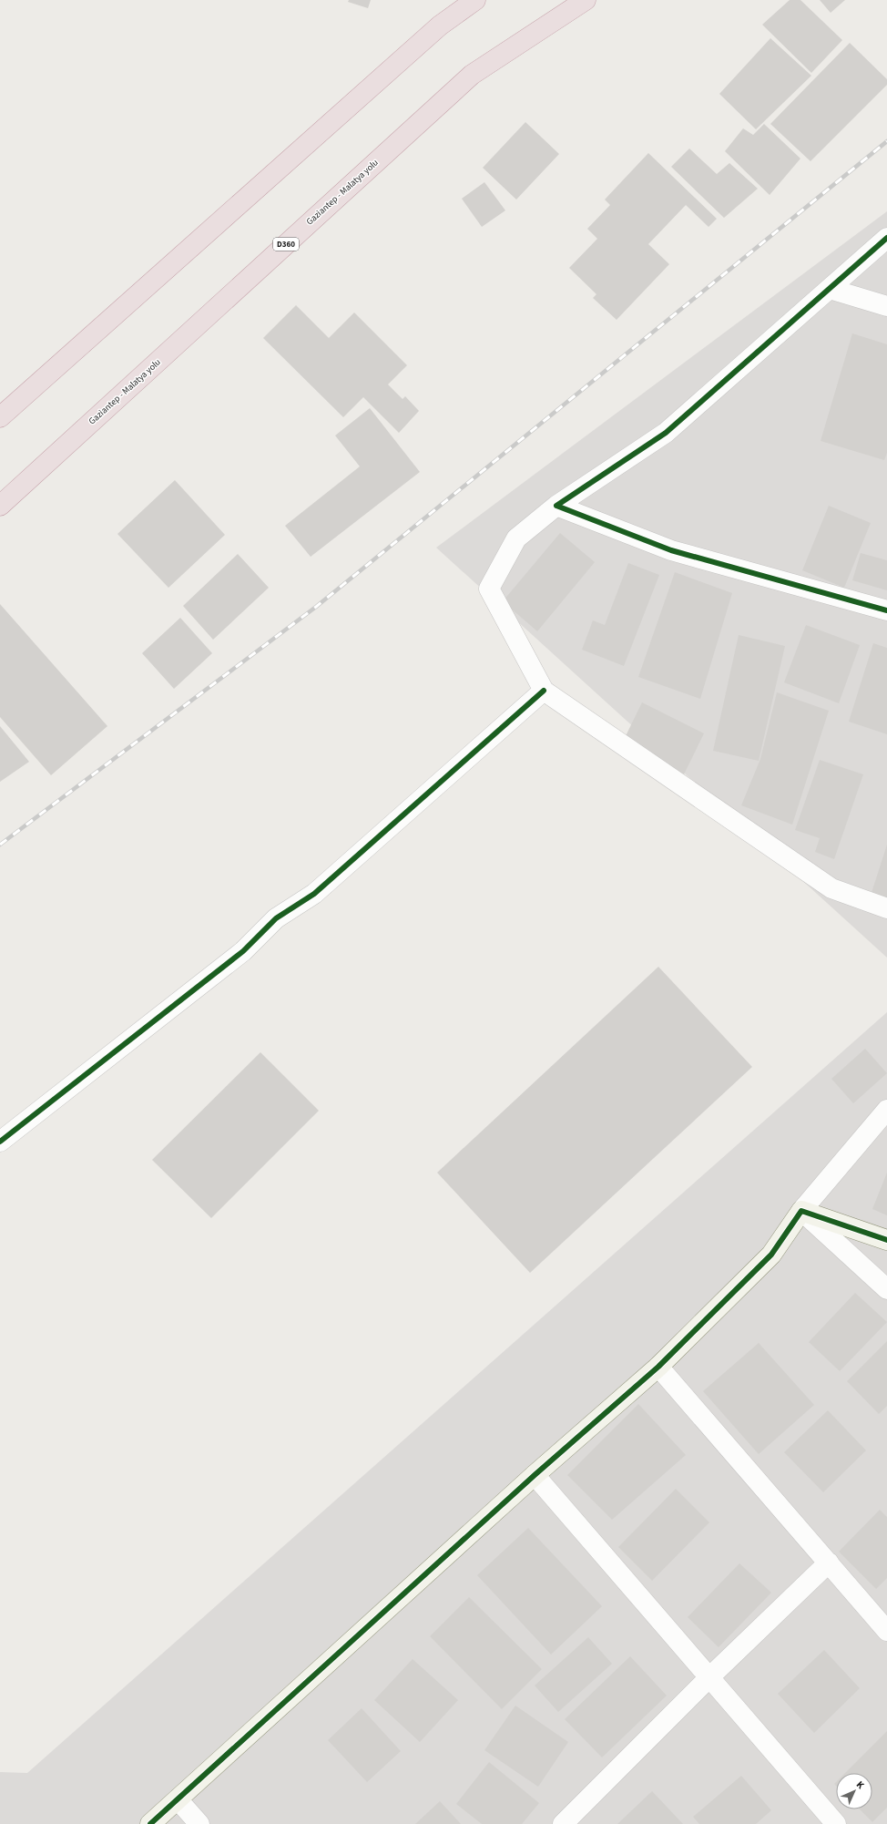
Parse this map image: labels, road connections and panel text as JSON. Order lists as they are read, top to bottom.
{
  "streets": {
    "highway": ["Gaziantep - Malatya yolu", "D360"]
  },
  "north": "top right"
}
